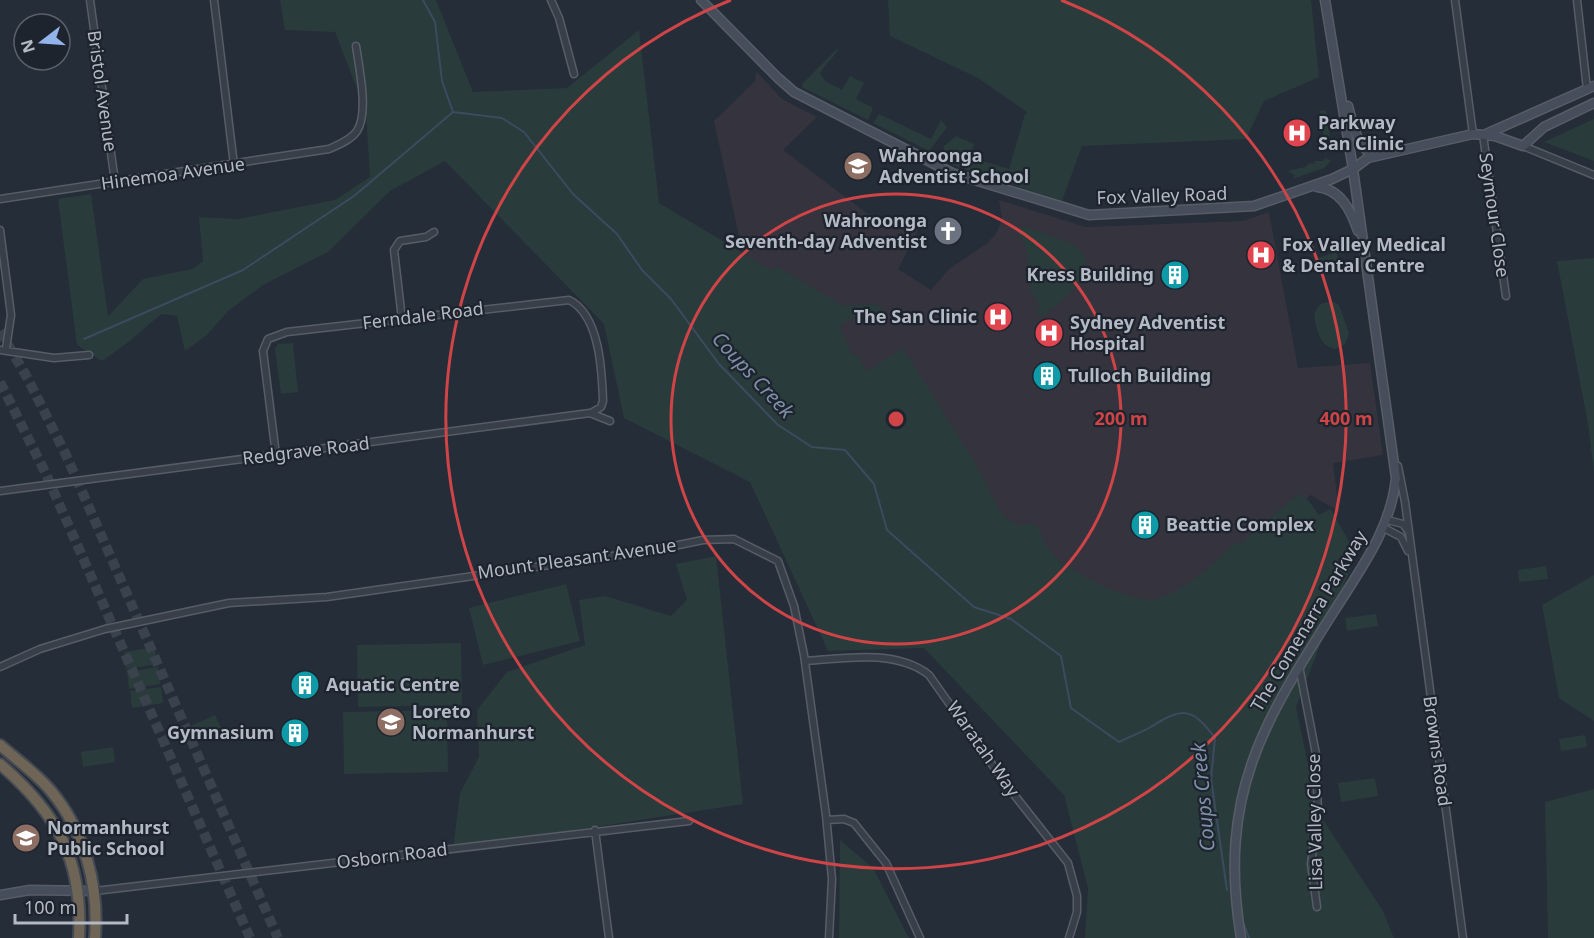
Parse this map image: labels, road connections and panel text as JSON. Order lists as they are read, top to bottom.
{
  "streets": {
    "main road": ["Fox Valley Road", "The Comenarra Parkway"],
    "street": [
      "Bristol Avenue",
      "Hinemoa Avenue",
      "Seymour Close",
      "Ferndale Road",
      "Redgrave Road",
      "Mount Pleasant Avenue",
      "Waratah Way",
      "Browns Road",
      "Lisa Valley Close",
      "Osborn Road"
    ]
  },
  "crossings": [
    ["Bristol Avenue", "Hinemoa Avenue"],
    ["Fox Valley Road", "Seymour Close"],
    ["Fox Valley Road", "The Comenarra Parkway"],
    ["Ferndale Road", "Redgrave Road"],
    ["Mount Pleasant Avenue", "Waratah Way"],
    ["The Comenarra Parkway", "Browns Road"],
    ["The Comenarra Parkway", "Lisa Valley Close"]
  ],
  "water": ["Coups Creek"],
  "places": {
    "hospital": [
      "Parkway San Clinic",
      "Fox Valley Medical & Dental Centre",
      "The San Clinic",
      "Sydney Adventist Hospital"
    ],
    "school or university": ["Wahroonga Adventist School", "Loreto Normanhurst", "Normanhurst Public School"],
    "church": ["Wahroonga Seventh-day Adventist"],
    "building": [
      "Kress Building",
      "Tulloch Building",
      "Beattie Complex",
      "Aquatic Centre",
      "Gymnasium"
    ]
  },
  "scale_bar": "100 m",
  "north": "left",
  "rings": ["200 m", "400 m"]
}
